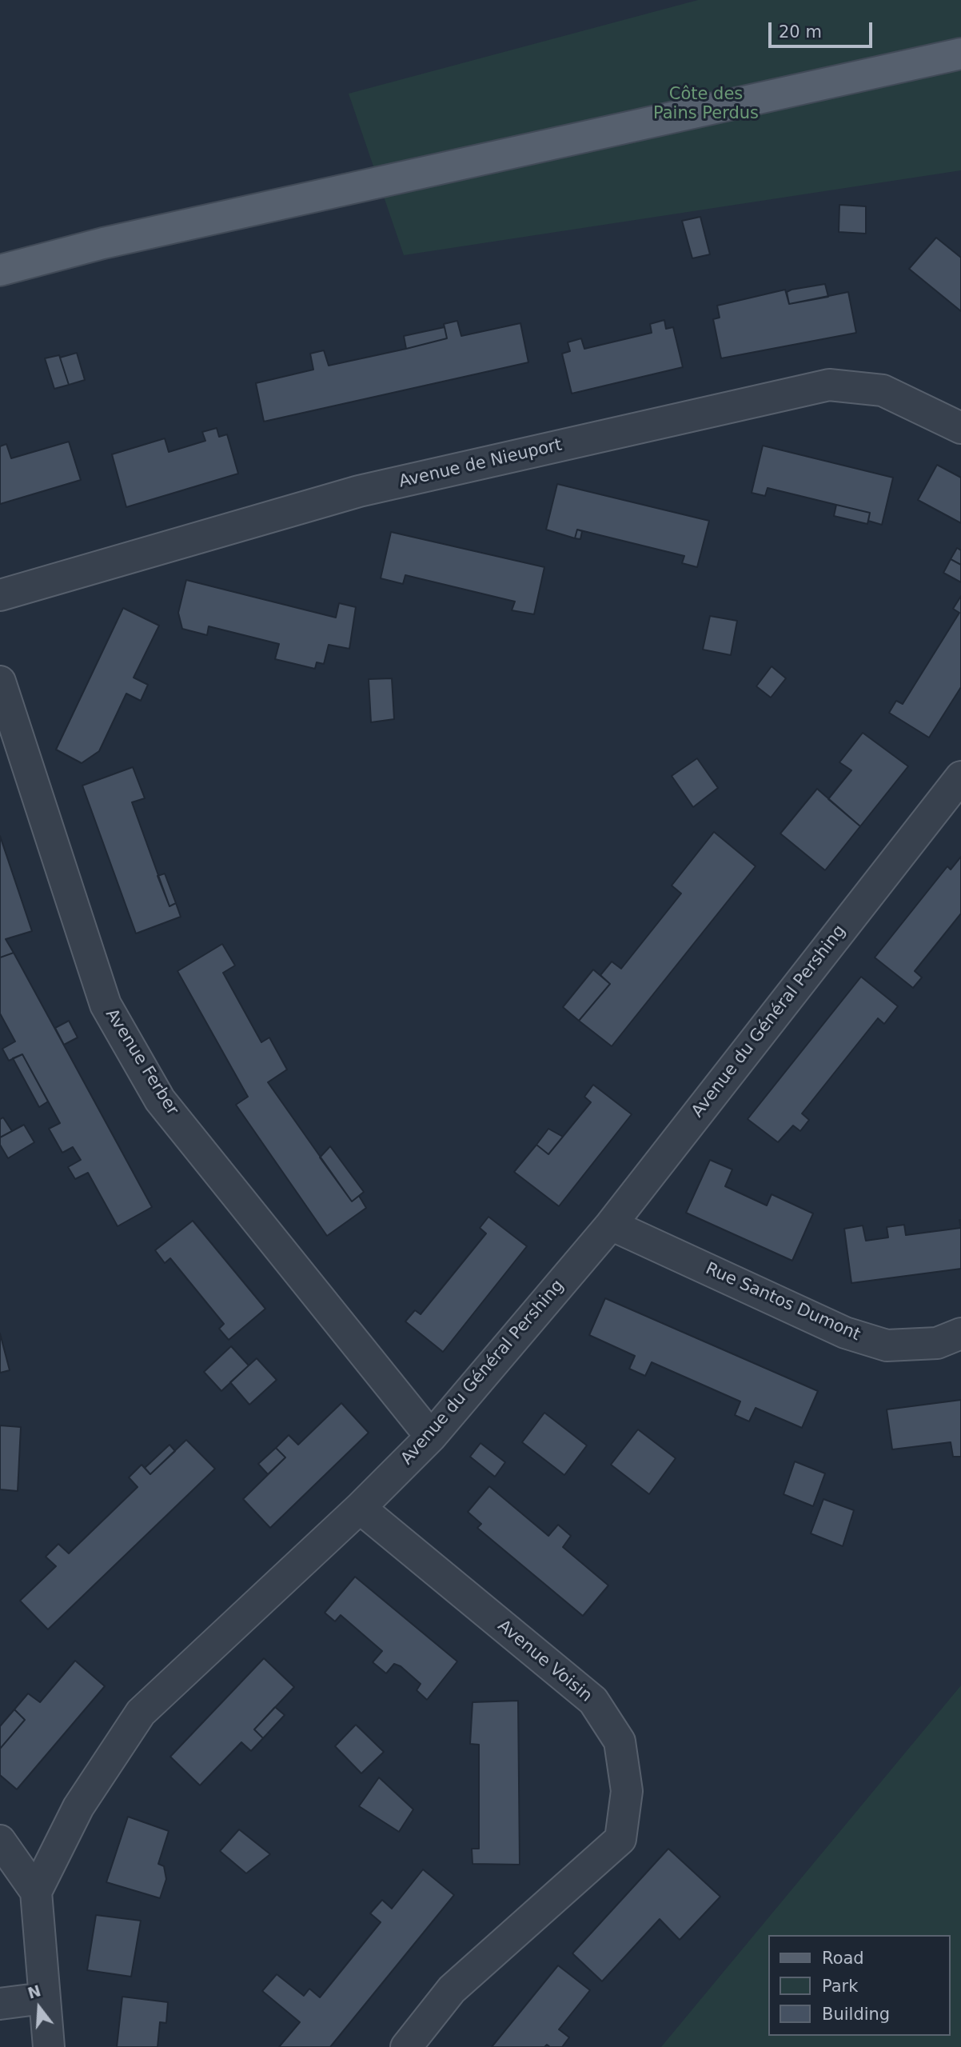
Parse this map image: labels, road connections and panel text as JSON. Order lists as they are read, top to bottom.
{
  "streets": {
    "street": [
      "Avenue de Nieuport",
      "Avenue du Général Pershing",
      "Avenue Ferber",
      "Rue Santos Dumont",
      "Avenue Voisin"
    ]
  },
  "crossings": [
    ["Avenue du Général Pershing", "Avenue Ferber"],
    ["Avenue du Général Pershing", "Rue Santos Dumont"],
    ["Avenue du Général Pershing", "Avenue Voisin"]
  ],
  "parks": ["Côte des Pains Perdus"],
  "legend": ["Road", "Park", "Building"],
  "scale_bar": "20 m",
  "north": "top"
}
